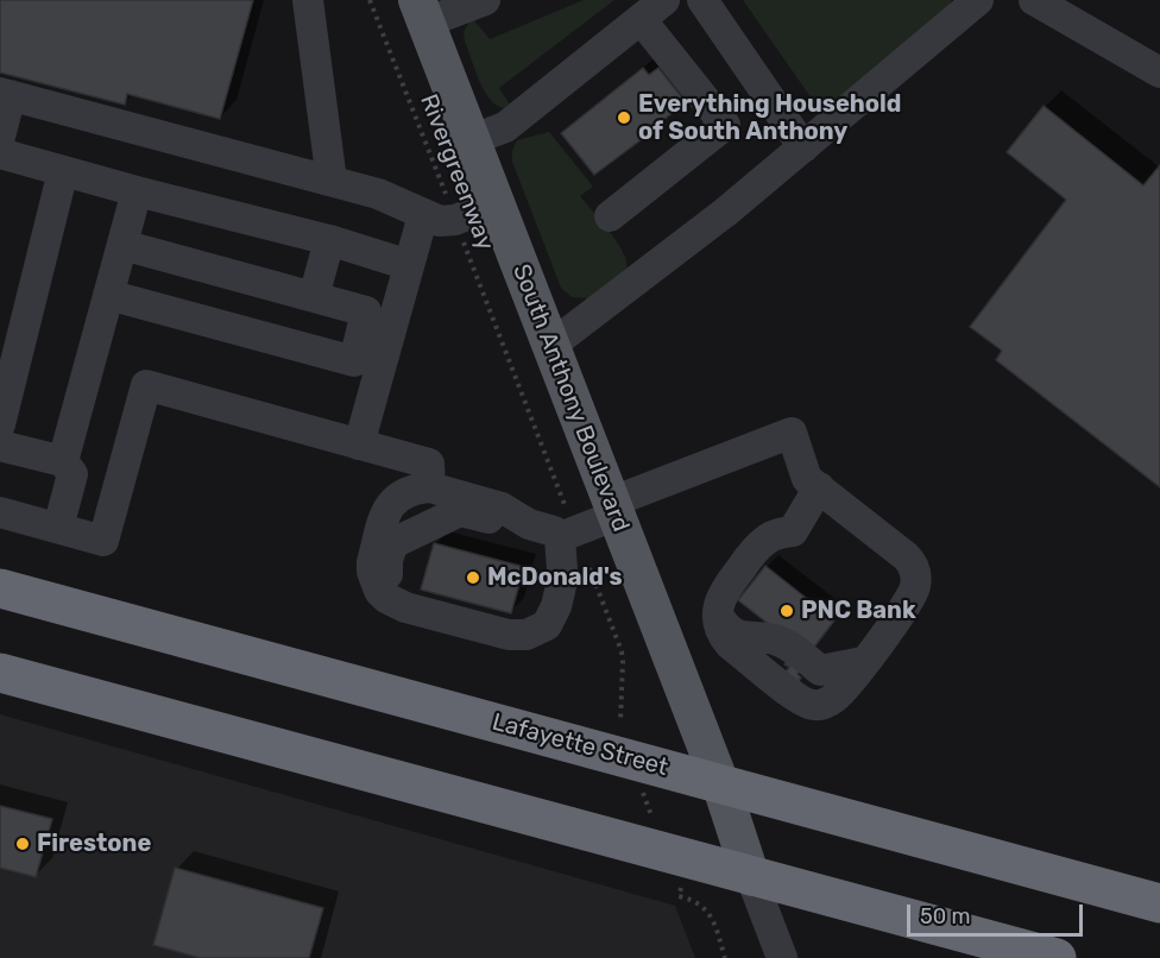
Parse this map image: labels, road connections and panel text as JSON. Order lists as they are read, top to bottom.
{
  "streets": {
    "highway": ["Lafayette Street"],
    "main road": ["South Anthony Boulevard"],
    "path": ["Rivergreenway"]
  },
  "crossings": [
    ["South Anthony Boulevard", "Lafayette Street"]
  ],
  "places": [
    "Everything Household of South Anthony",
    "McDonald's",
    "PNC Bank",
    "Firestone"
  ],
  "scale_bar": "50 m"
}
